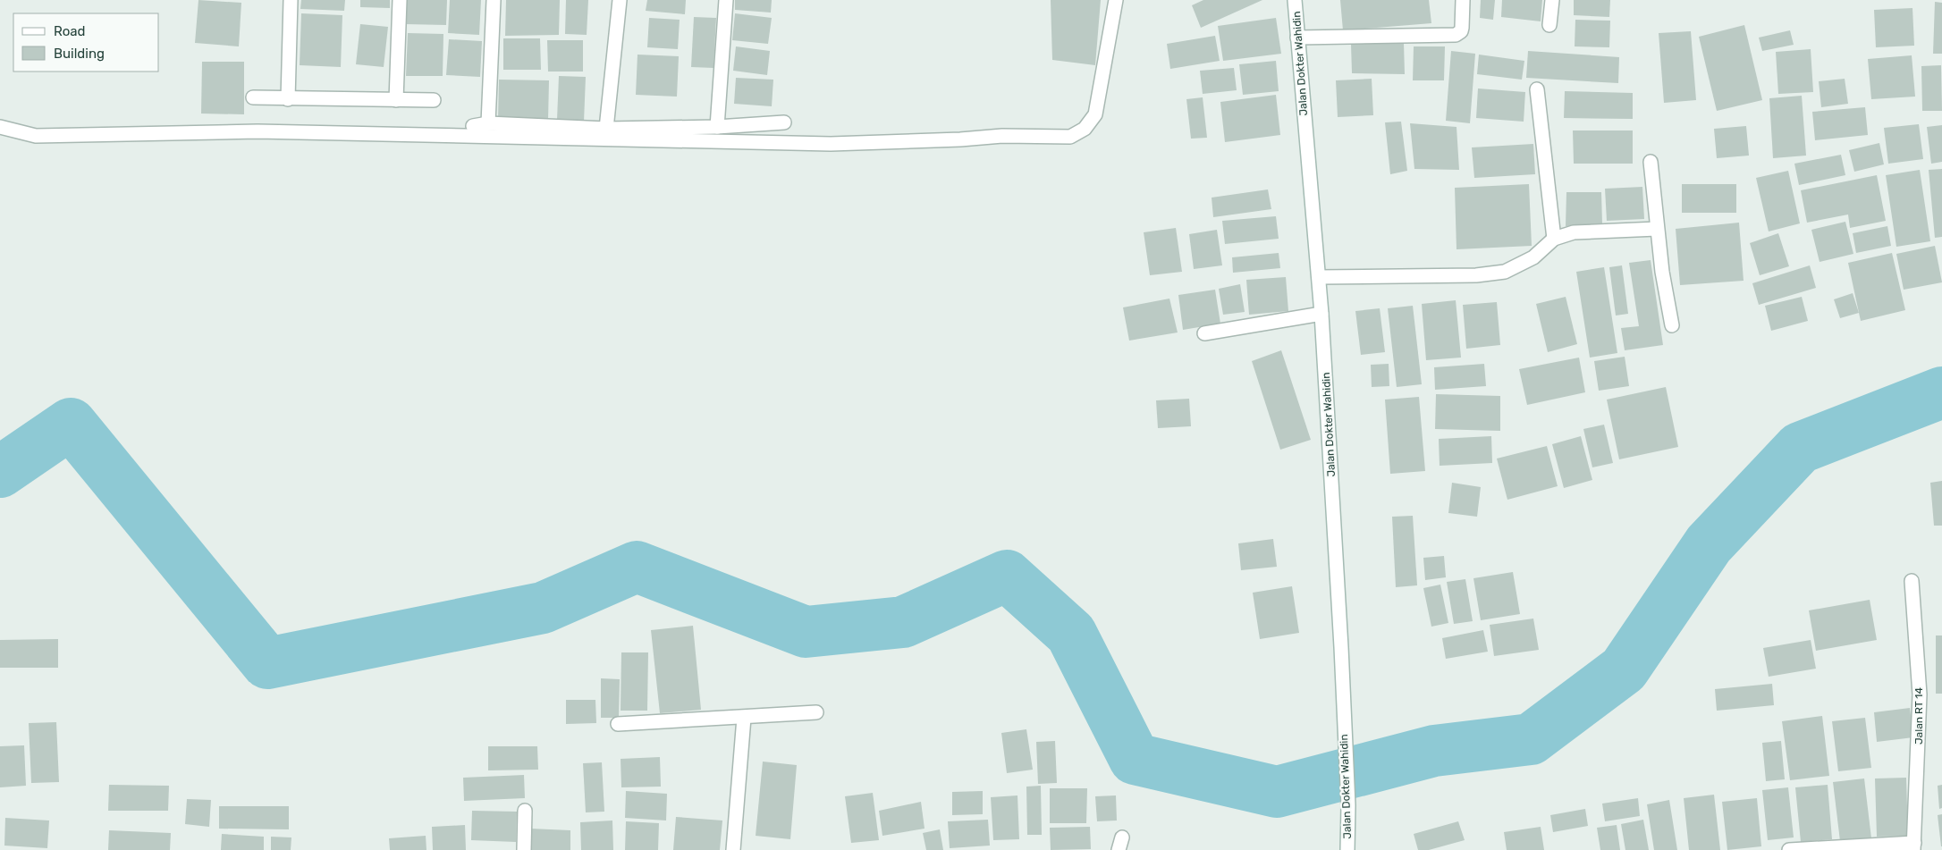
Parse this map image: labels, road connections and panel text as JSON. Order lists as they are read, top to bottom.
{
  "streets": {
    "street": ["Jalan Dokter Wahidin", "Jalan RT 14"]
  },
  "legend": ["Road", "Building"]
}
